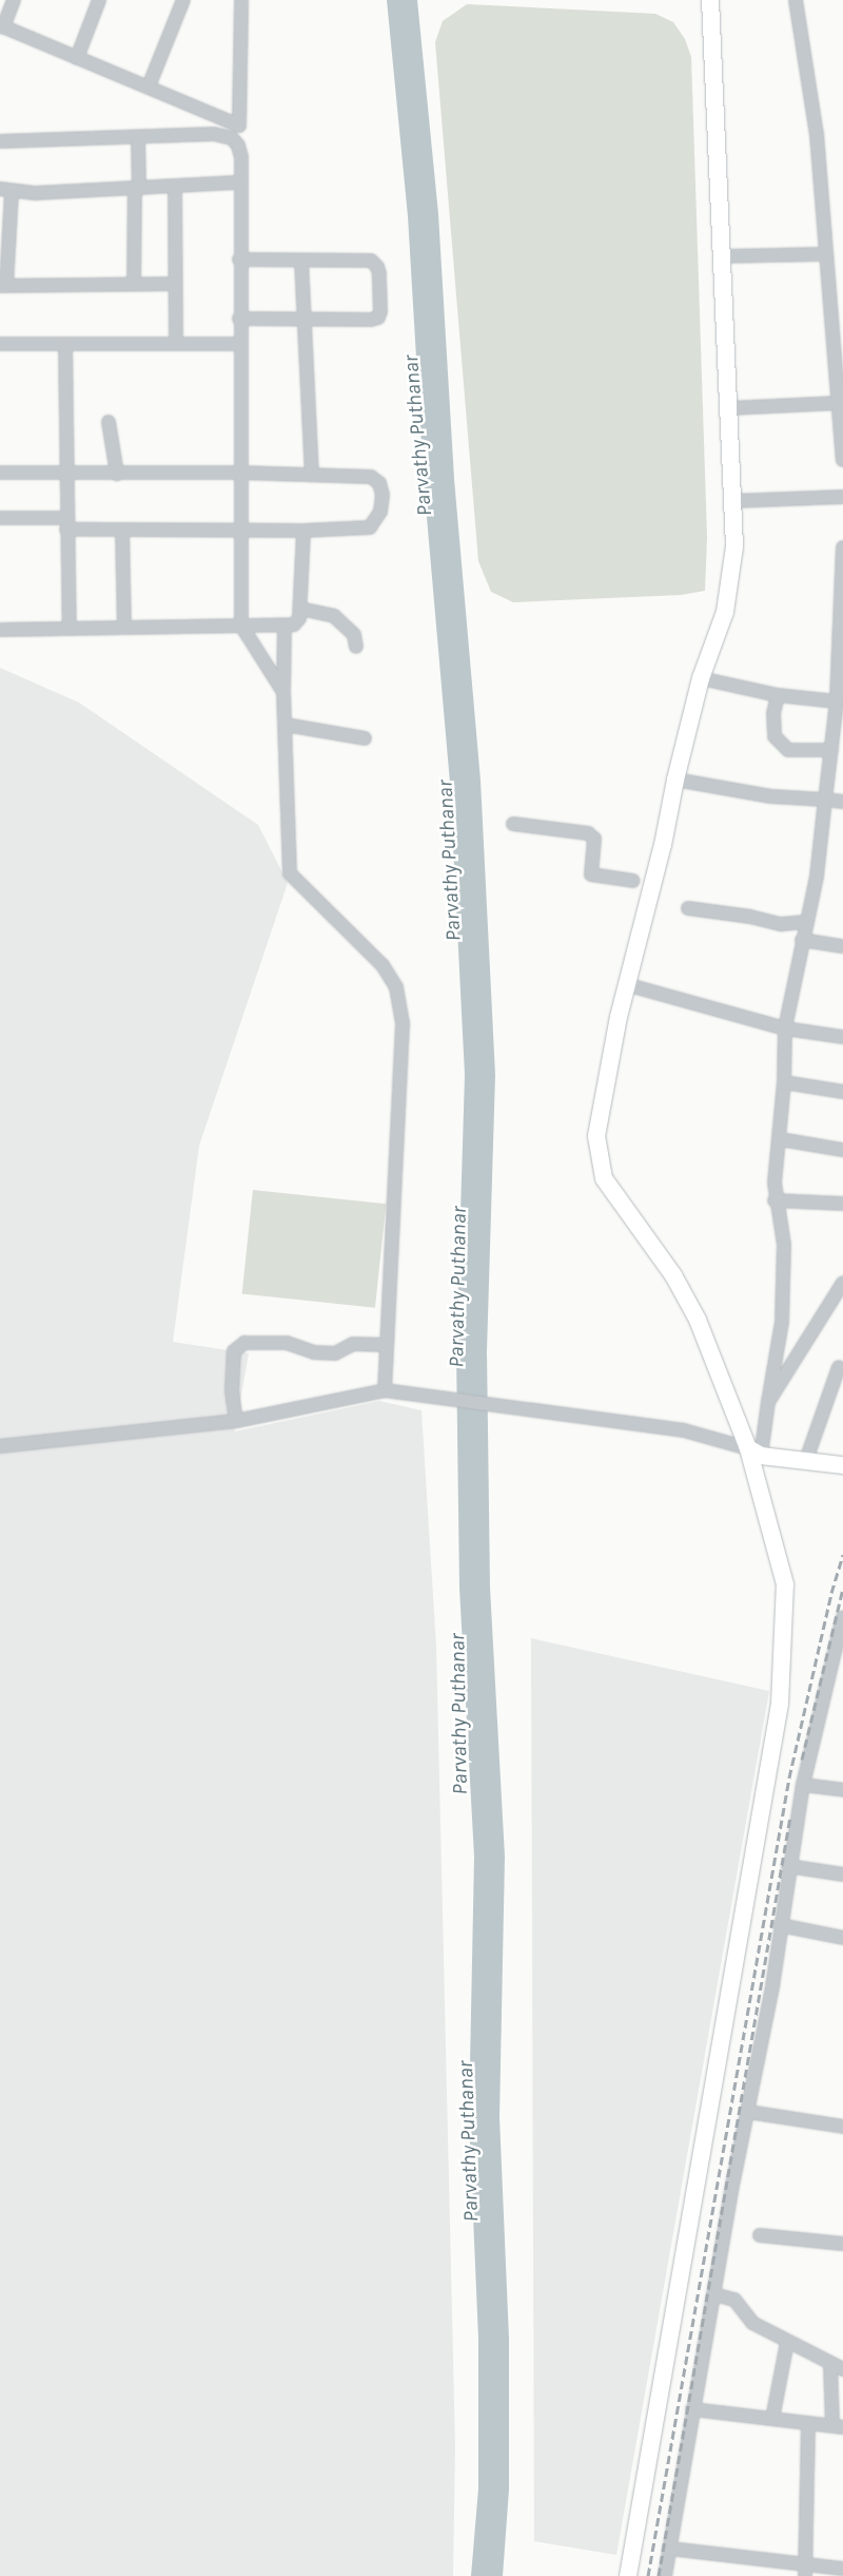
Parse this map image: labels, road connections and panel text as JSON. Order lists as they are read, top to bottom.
{
  "water": ["Parvathy Puthanar"]
}
